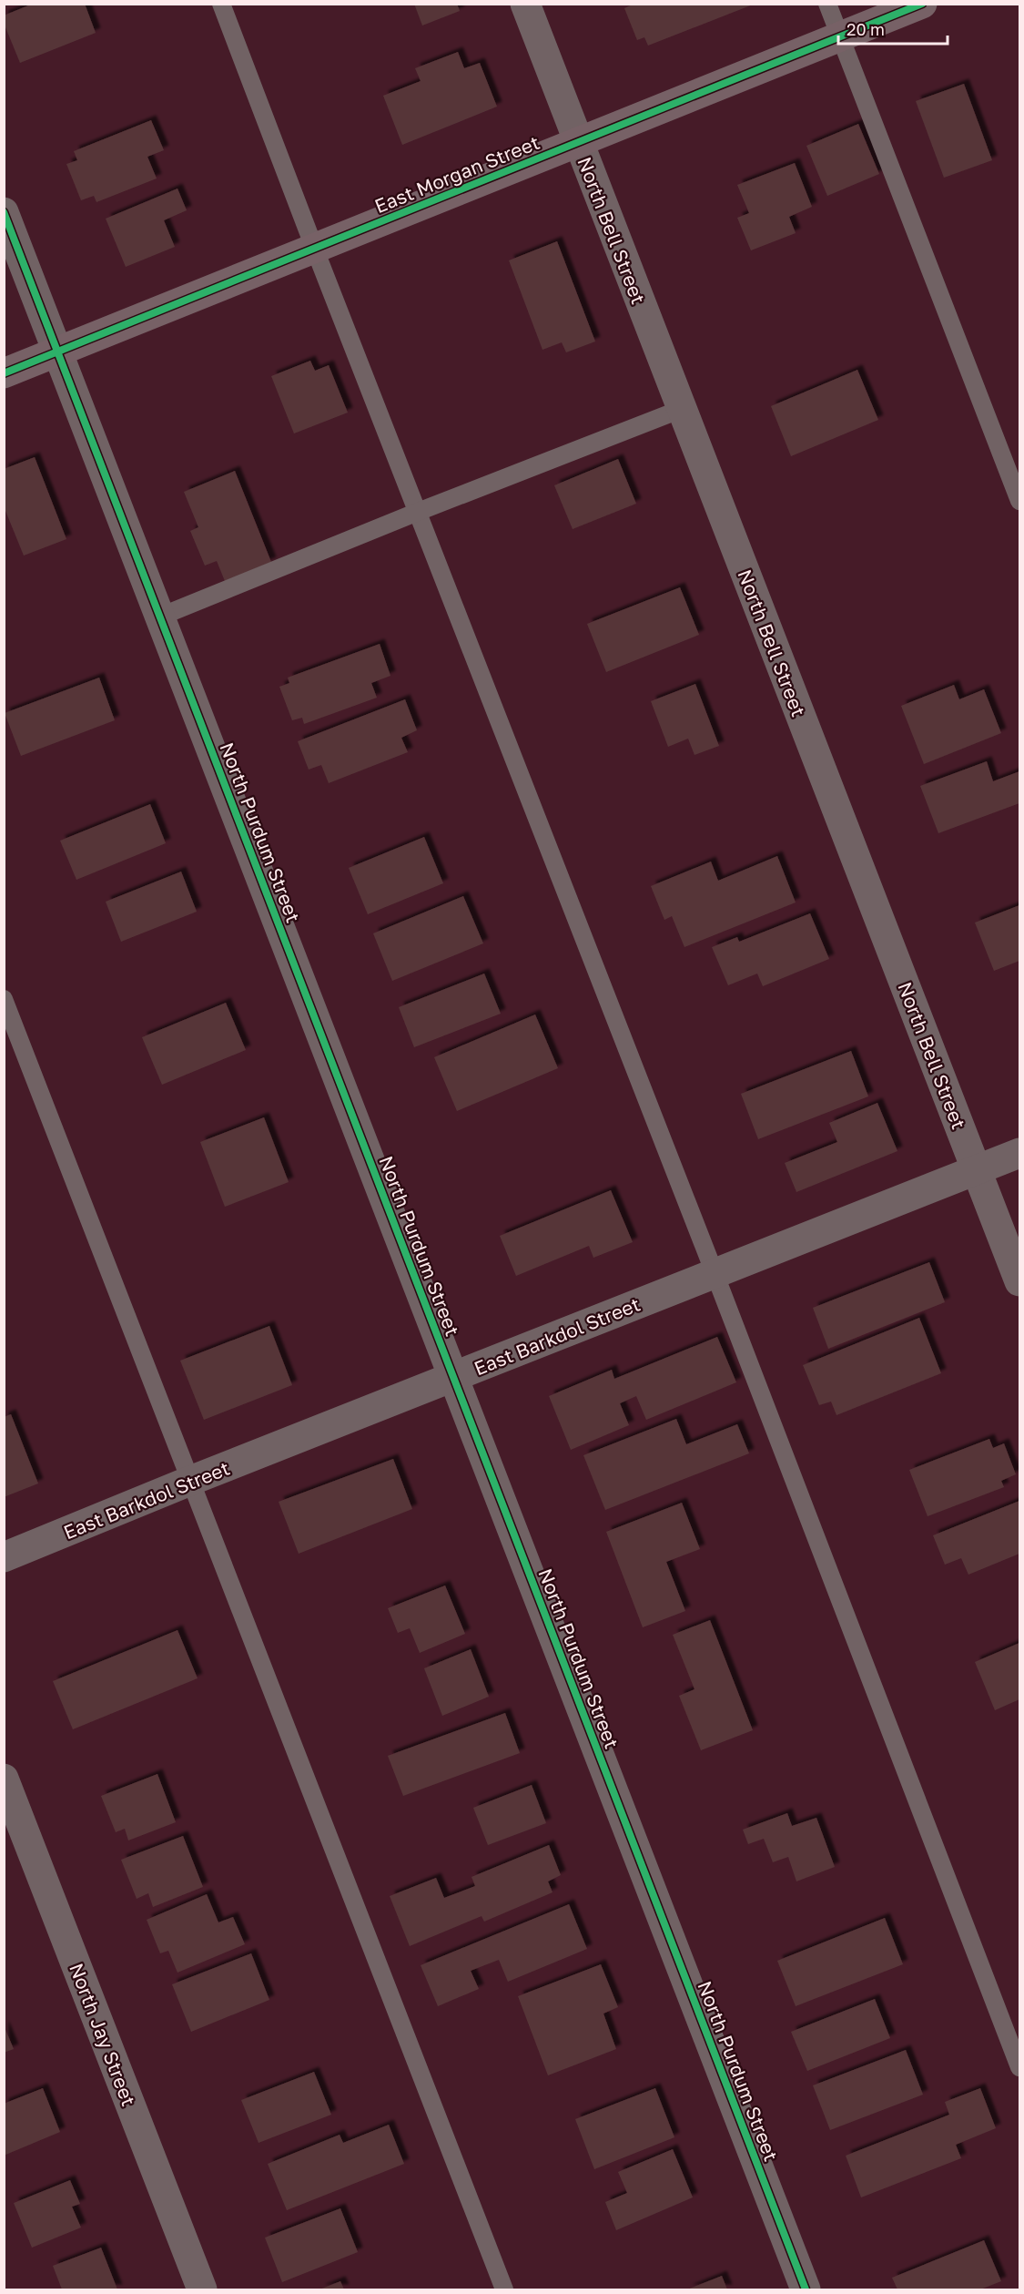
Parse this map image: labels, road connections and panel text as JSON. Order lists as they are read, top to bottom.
{
  "streets": {
    "street": [
      "East Morgan Street",
      "North Bell Street",
      "North Purdum Street",
      "East Barkdol Street",
      "North Jay Street"
    ]
  },
  "crossings": [
    ["East Morgan Street", "North Bell Street"],
    ["East Morgan Street", "North Purdum Street"],
    ["North Bell Street", "East Barkdol Street"],
    ["North Purdum Street", "East Barkdol Street"]
  ],
  "scale_bar": "20 m"
}
